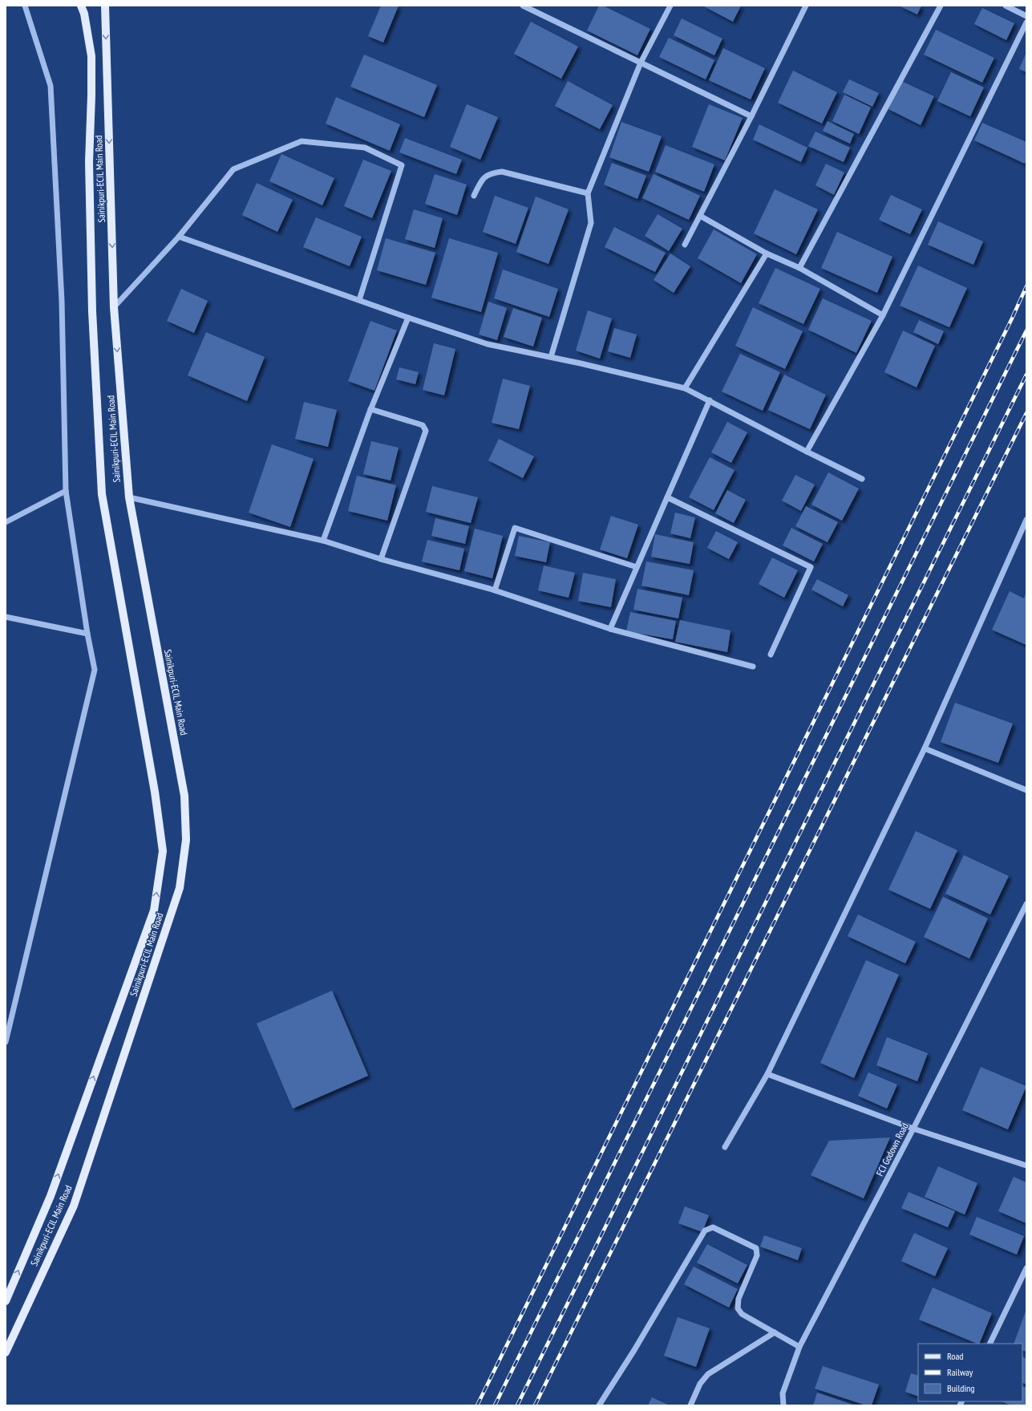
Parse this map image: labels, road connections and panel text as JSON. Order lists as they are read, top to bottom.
{
  "streets": {
    "main road": ["Sainikpuri-ECIL Main Road"],
    "street": ["FCI Godown Road"]
  },
  "legend": ["Road", "Railway", "Building"]
}
